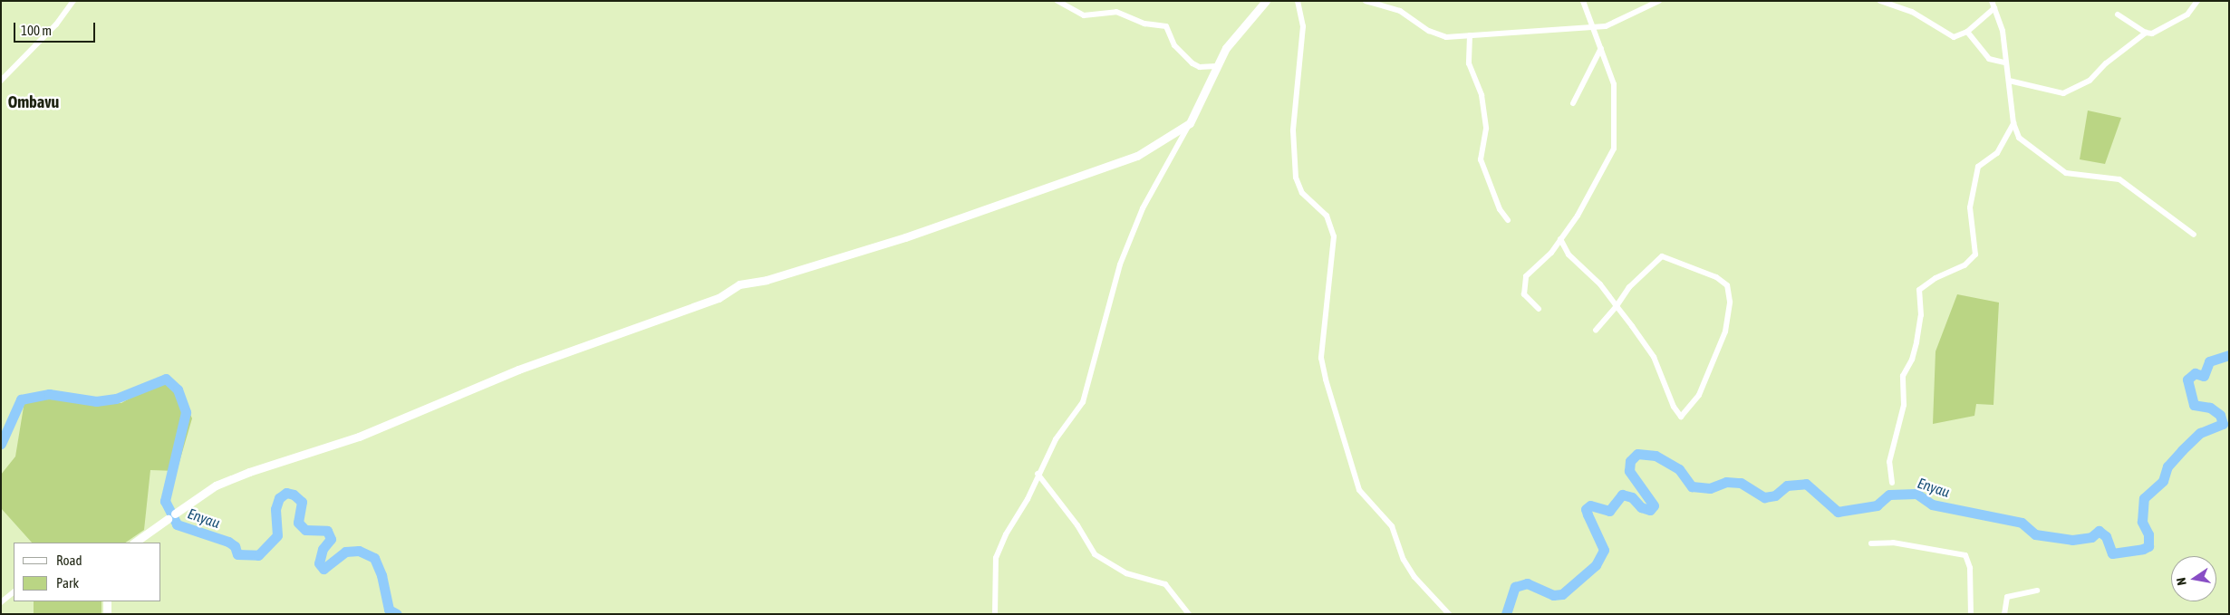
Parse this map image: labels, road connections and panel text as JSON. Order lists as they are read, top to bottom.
{
  "districts": ["Ombavu"],
  "water": ["Enyau"],
  "legend": ["Road", "Park"],
  "scale_bar": "100 m",
  "north": "left"
}
